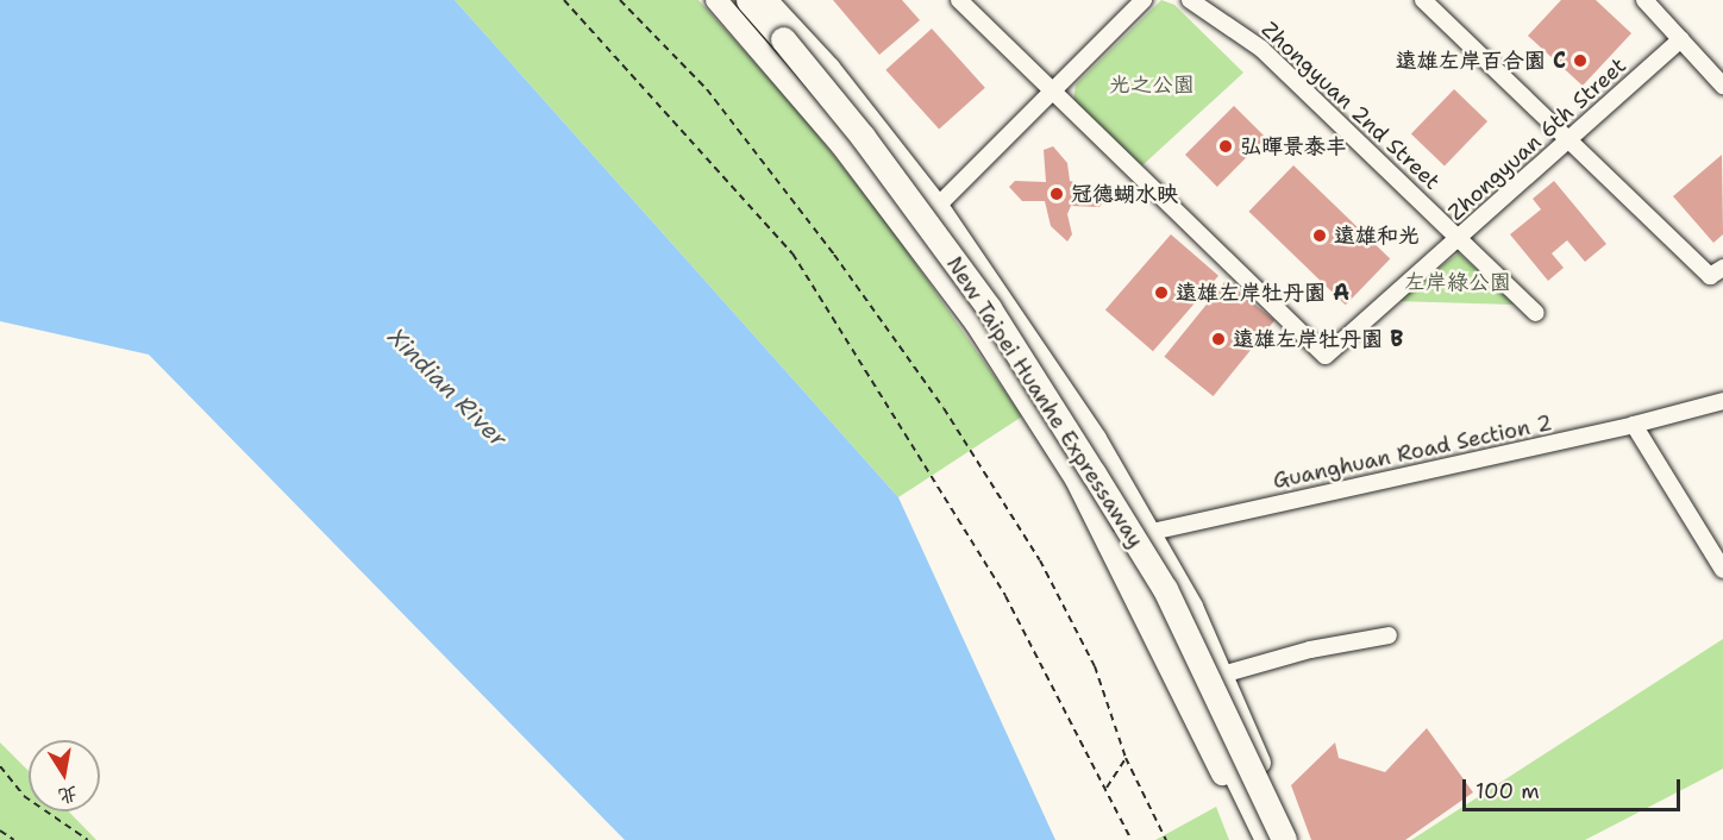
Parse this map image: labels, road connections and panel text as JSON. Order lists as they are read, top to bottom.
{
  "streets": {
    "highway": ["New Taipei Huanhe Expressaway"],
    "street": ["Zhongyuan 2nd Street", "Zhongyuan 6th Street", "Guanghuan Road Section 2"]
  },
  "crossings": [
    ["Zhongyuan 2nd Street", "Zhongyuan 6th Street"],
    ["New Taipei Huanhe Expressaway", "Guanghuan Road Section 2"]
  ],
  "water": ["Xindian River"],
  "parks": ["光之公園", "左岸綠公園"],
  "places": [
    "遠雄左岸百合園 C",
    "弘暉景泰丰",
    "冠德蝴水映",
    "遠雄和光",
    "遠雄左岸牡丹園 A",
    "遠雄左岸牡丹園 B"
  ],
  "scale_bar": "100 m",
  "north": "bottom"
}
